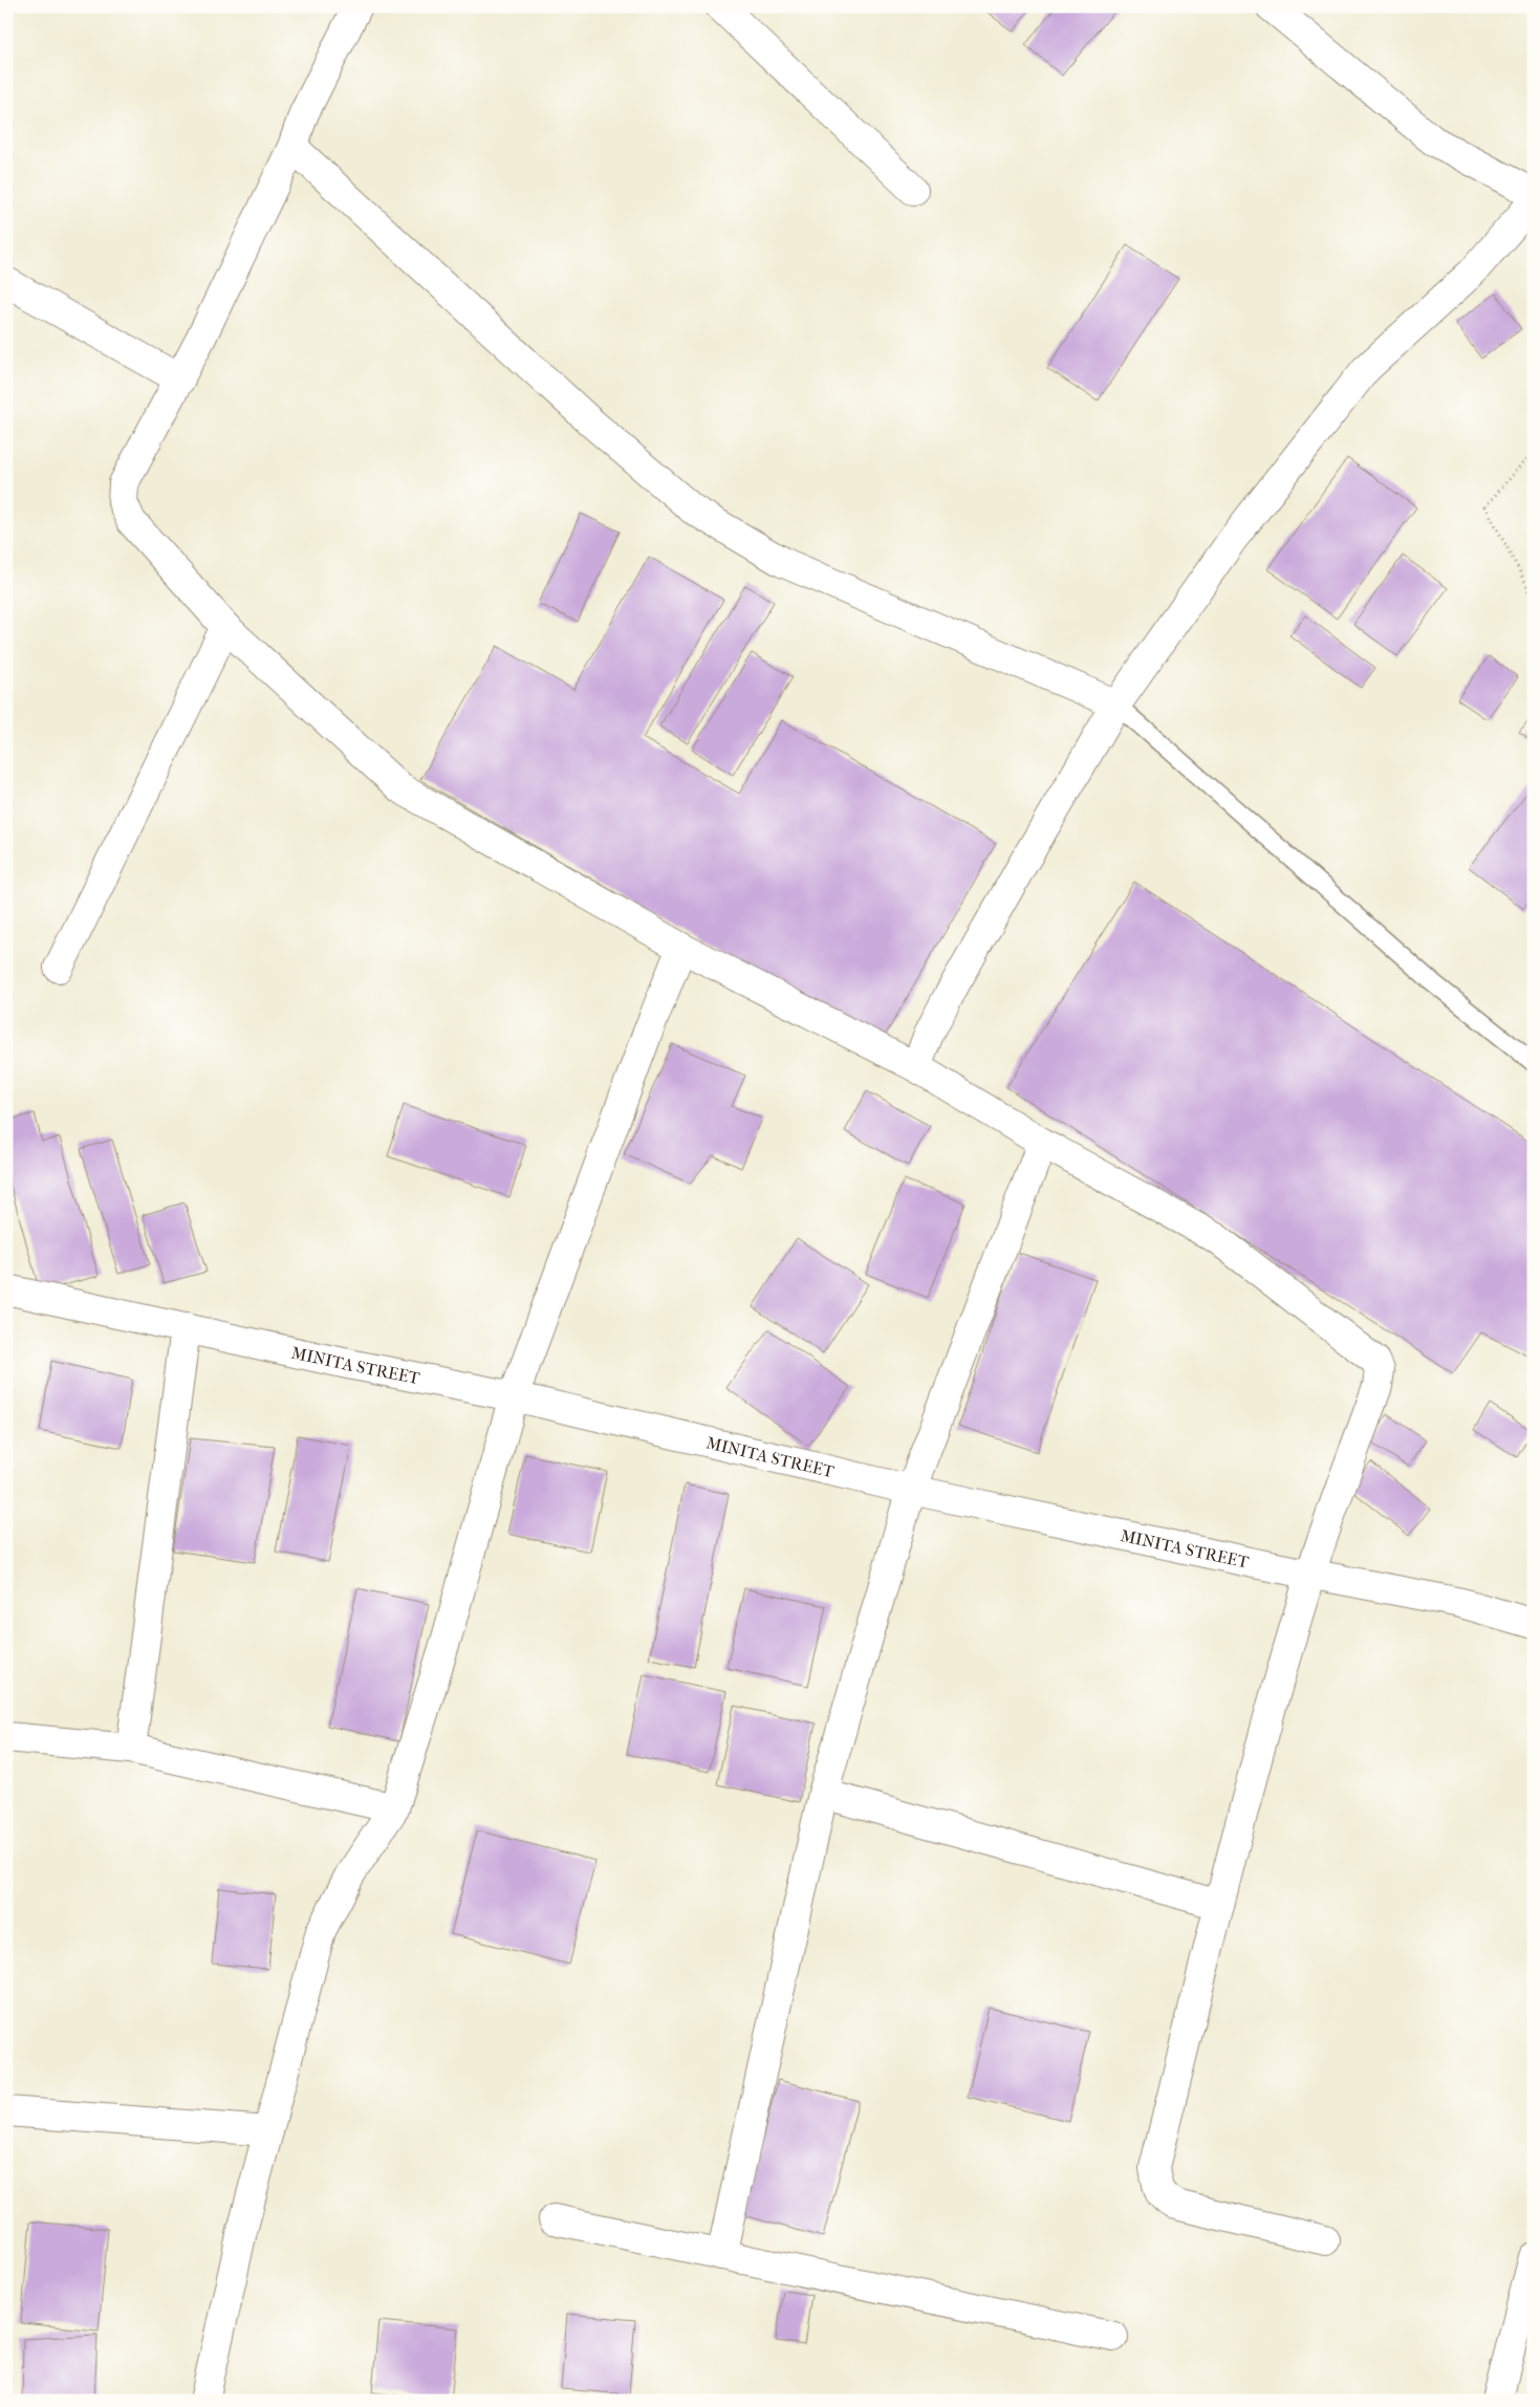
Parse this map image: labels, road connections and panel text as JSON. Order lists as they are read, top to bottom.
{
  "streets": {
    "street": ["MINITA STREET"]
  }
}
